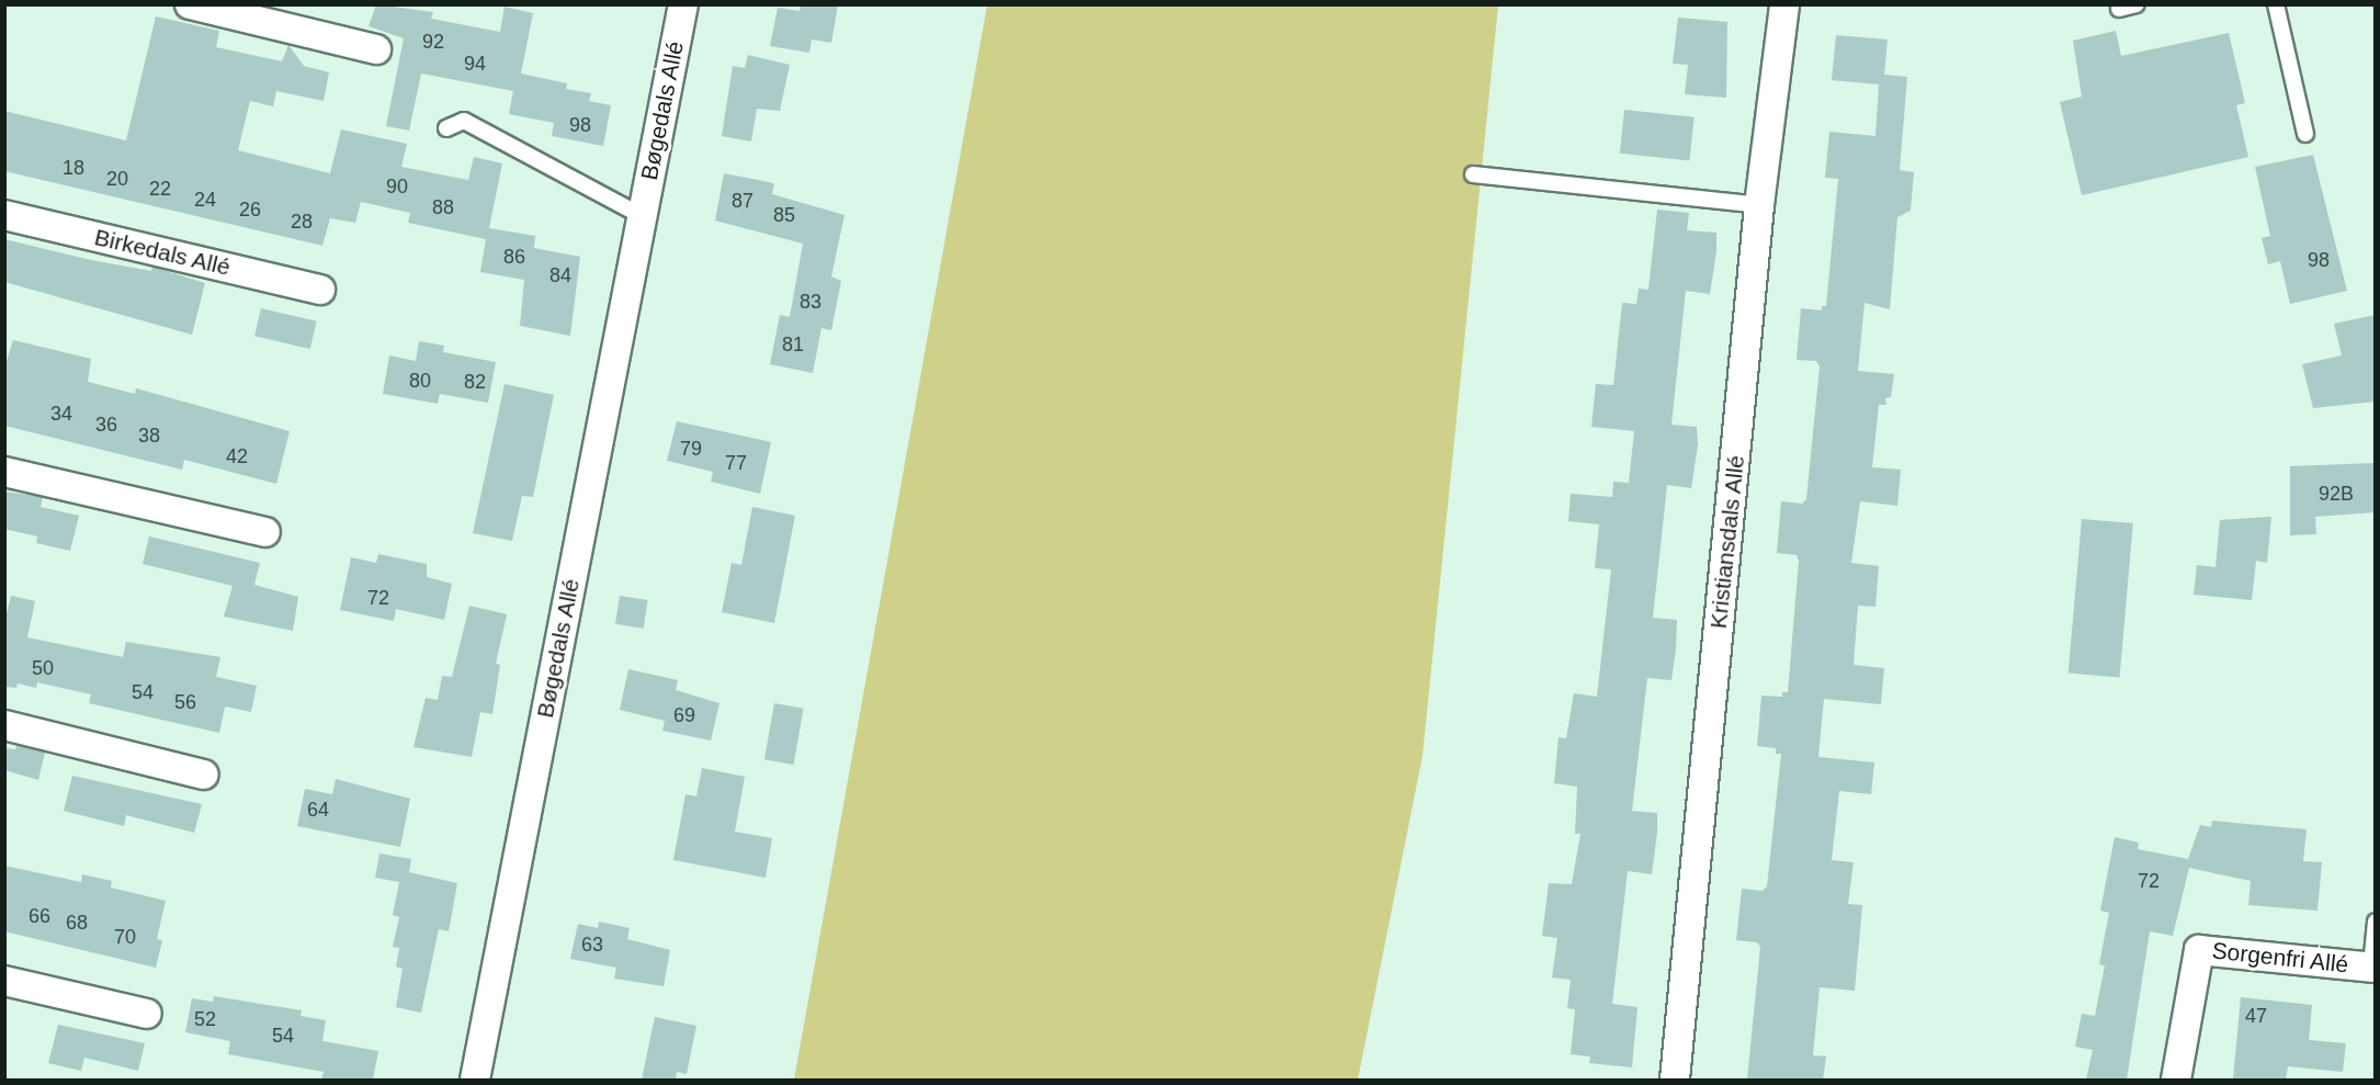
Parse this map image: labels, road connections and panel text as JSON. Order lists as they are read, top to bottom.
{
  "streets": {
    "street": [
      "Bøgedals Allé",
      "Birkedals Allé",
      "Kristiansdals Allé",
      "Sorgenfri Allé"
    ]
  },
  "house_numbers": [
    "92",
    "94",
    "98",
    "18",
    "20",
    "90",
    "22",
    "24",
    "87",
    "88",
    "26",
    "85",
    "28",
    "86",
    "98",
    "84",
    "83",
    "81",
    "80",
    "82",
    "34",
    "36",
    "38",
    "79",
    "42",
    "77",
    "92B",
    "72",
    "50",
    "54",
    "56",
    "69",
    "64",
    "72",
    "66",
    "68",
    "70",
    "63",
    "47",
    "52",
    "54"
  ]
}
